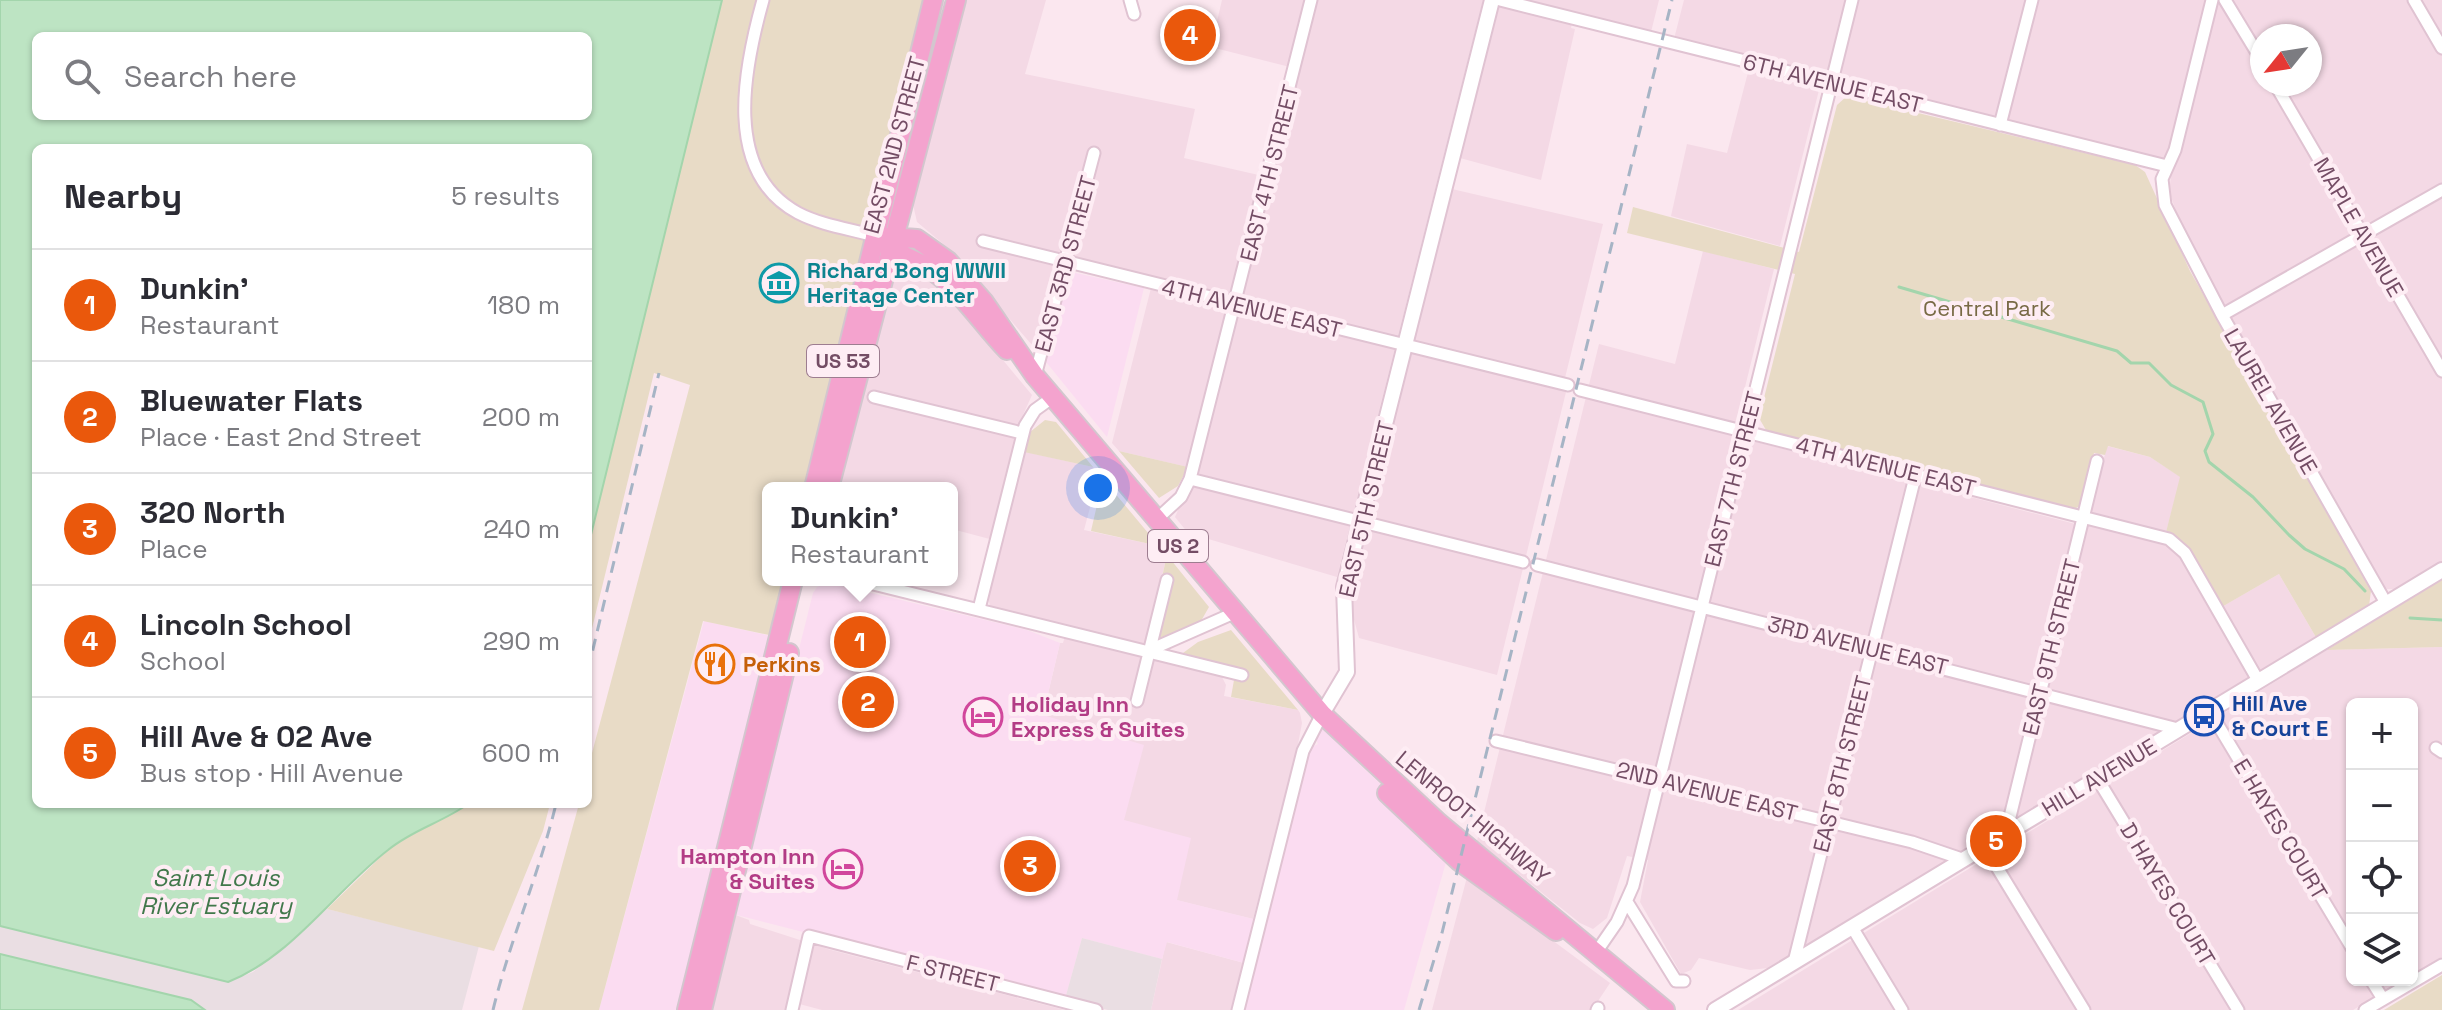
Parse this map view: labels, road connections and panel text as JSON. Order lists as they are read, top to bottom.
{
  "streets": {
    "highway": [
      "EAST 2ND STREET",
      "US 53",
      "US 2",
      "LENROOT HIGHWAY"
    ],
    "street": [
      "6TH AVENUE EAST",
      "EAST 4TH STREET",
      "MAPLE AVENUE",
      "EAST 3RD STREET",
      "4TH AVENUE EAST",
      "LAUREL AVENUE",
      "EAST 7TH STREET",
      "EAST 5TH STREET",
      "3RD AVENUE EAST",
      "EAST 9TH STREET",
      "EAST 8TH STREET",
      "HILL AVENUE",
      "2ND AVENUE EAST",
      "E HAYES COURT",
      "D HAYES COURT",
      "F STREET"
    ]
  },
  "crossings": [
    ["6TH AVENUE EAST", "LAUREL AVENUE"],
    ["6TH AVENUE EAST", "EAST 7TH STREET"],
    ["EAST 2ND STREET", "LENROOT HIGHWAY"],
    ["EAST 4TH STREET", "4TH AVENUE EAST"],
    ["EAST 4TH STREET", "LENROOT HIGHWAY"],
    ["EAST 3RD STREET", "4TH AVENUE EAST"],
    ["EAST 3RD STREET", "LENROOT HIGHWAY"],
    ["4TH AVENUE EAST", "EAST 7TH STREET"],
    ["4TH AVENUE EAST", "EAST 5TH STREET"],
    ["4TH AVENUE EAST", "EAST 9TH STREET"],
    ["4TH AVENUE EAST", "EAST 8TH STREET"],
    ["4TH AVENUE EAST", "HILL AVENUE"],
    ["LAUREL AVENUE", "HILL AVENUE"],
    ["EAST 7TH STREET", "3RD AVENUE EAST"],
    ["EAST 7TH STREET", "2ND AVENUE EAST"],
    ["EAST 7TH STREET", "LENROOT HIGHWAY"],
    ["EAST 5TH STREET", "LENROOT HIGHWAY"],
    ["3RD AVENUE EAST", "EAST 9TH STREET"],
    ["3RD AVENUE EAST", "EAST 8TH STREET"],
    ["3RD AVENUE EAST", "HILL AVENUE"],
    ["EAST 9TH STREET", "HILL AVENUE"],
    ["EAST 8TH STREET", "HILL AVENUE"],
    ["EAST 8TH STREET", "2ND AVENUE EAST"],
    ["HILL AVENUE", "2ND AVENUE EAST"],
    ["HILL AVENUE", "E HAYES COURT"],
    ["HILL AVENUE", "D HAYES COURT"]
  ],
  "water": ["Saint Louis River Estuary"],
  "parks": ["Central Park"],
  "places": {
    "museum": ["Richard Bong WWII Heritage Center"],
    "restaurant": ["Perkins"],
    "bus stop": ["Hill Ave & Court E"],
    "hotel": ["Holiday Inn Express & Suites", "Hampton Inn & Suites"]
  },
  "north": "bottom left",
  "page": {
    "pins": [
      "4",
      "1",
      "2",
      "5",
      "3"
    ],
    "search": "Search here",
    "heading": ["Nearby", "5 results"],
    "list": [
      {
        "mark": "1",
        "name": "Dunkin'",
        "note": "Restaurant",
        "value": "180 m"
      },
      {
        "mark": "2",
        "name": "Bluewater Flats",
        "note": "Place · East 2nd Street",
        "value": "200 m"
      },
      {
        "mark": "3",
        "name": "320 North",
        "note": "Place",
        "value": "240 m"
      },
      {
        "mark": "4",
        "name": "Lincoln School",
        "note": "School",
        "value": "290 m"
      },
      {
        "mark": "5",
        "name": "Hill Ave & 02 Ave",
        "note": "Bus stop · Hill Avenue",
        "value": "600 m"
      }
    ],
    "popup": ["Dunkin'", "Restaurant"],
    "map_buttons": ["+", "−"]
  }
}
